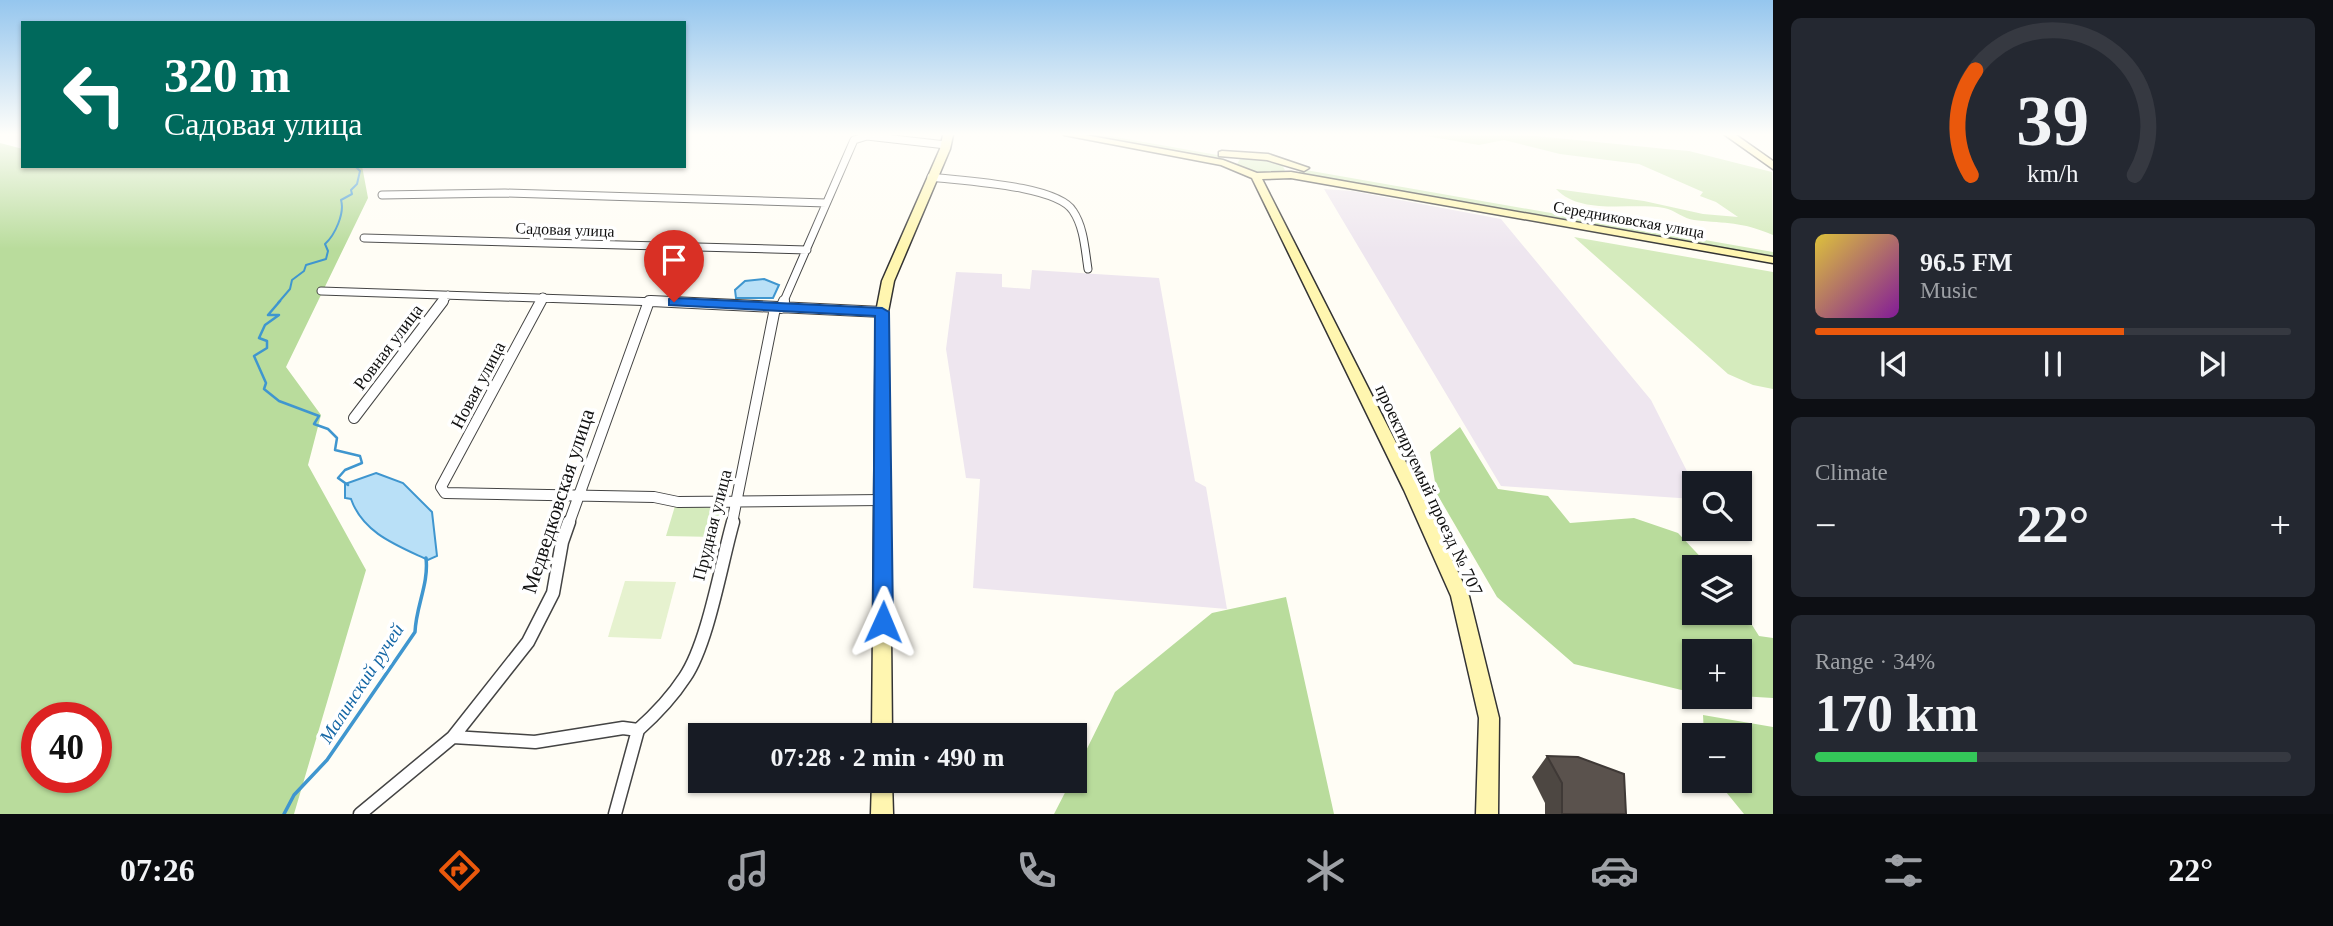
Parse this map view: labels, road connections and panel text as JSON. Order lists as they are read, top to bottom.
{
  "streets": {
    "street": [
      "Середниковская улица",
      "Садовая улица",
      "Ровная улица",
      "Новая улица",
      "проектируемый проезд № 707",
      "Медведковская улица",
      "Прудная улица"
    ]
  },
  "crossings": [
    ["Середниковская улица", "проектируемый проезд № 707"],
    ["Садовая улица", "Прудная улица"],
    ["Новая улица", "Медведковская улица"]
  ],
  "water": ["Малинский ручей"],
  "page": {
    "turn": ["320 m", "Садовая улица"],
    "song": ["96.5 FM", "Music"],
    "tile": [
      "Climate",
      ["Range · 34%", "170 km"]
    ],
    "map_buttons": ["+", "−"],
    "heat": ["−", "22°", "+"],
    "limit": "40",
    "trip": "07:28 · 2 min · 490 m",
    "tabs": ["07:26", "22°"],
    "gauge": ["39", "km/h"]
  }
}
